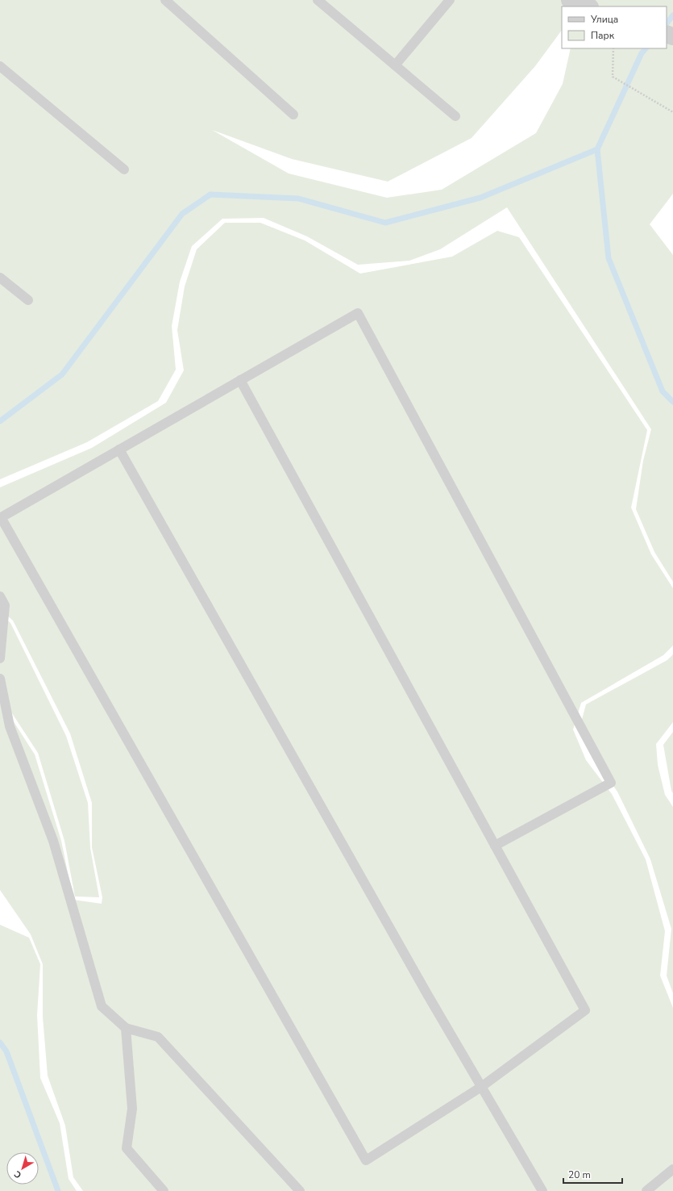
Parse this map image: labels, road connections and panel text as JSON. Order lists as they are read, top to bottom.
{
  "legend": ["Улица", "Парк"],
  "scale_bar": "20 m",
  "north": "bottom left"
}
